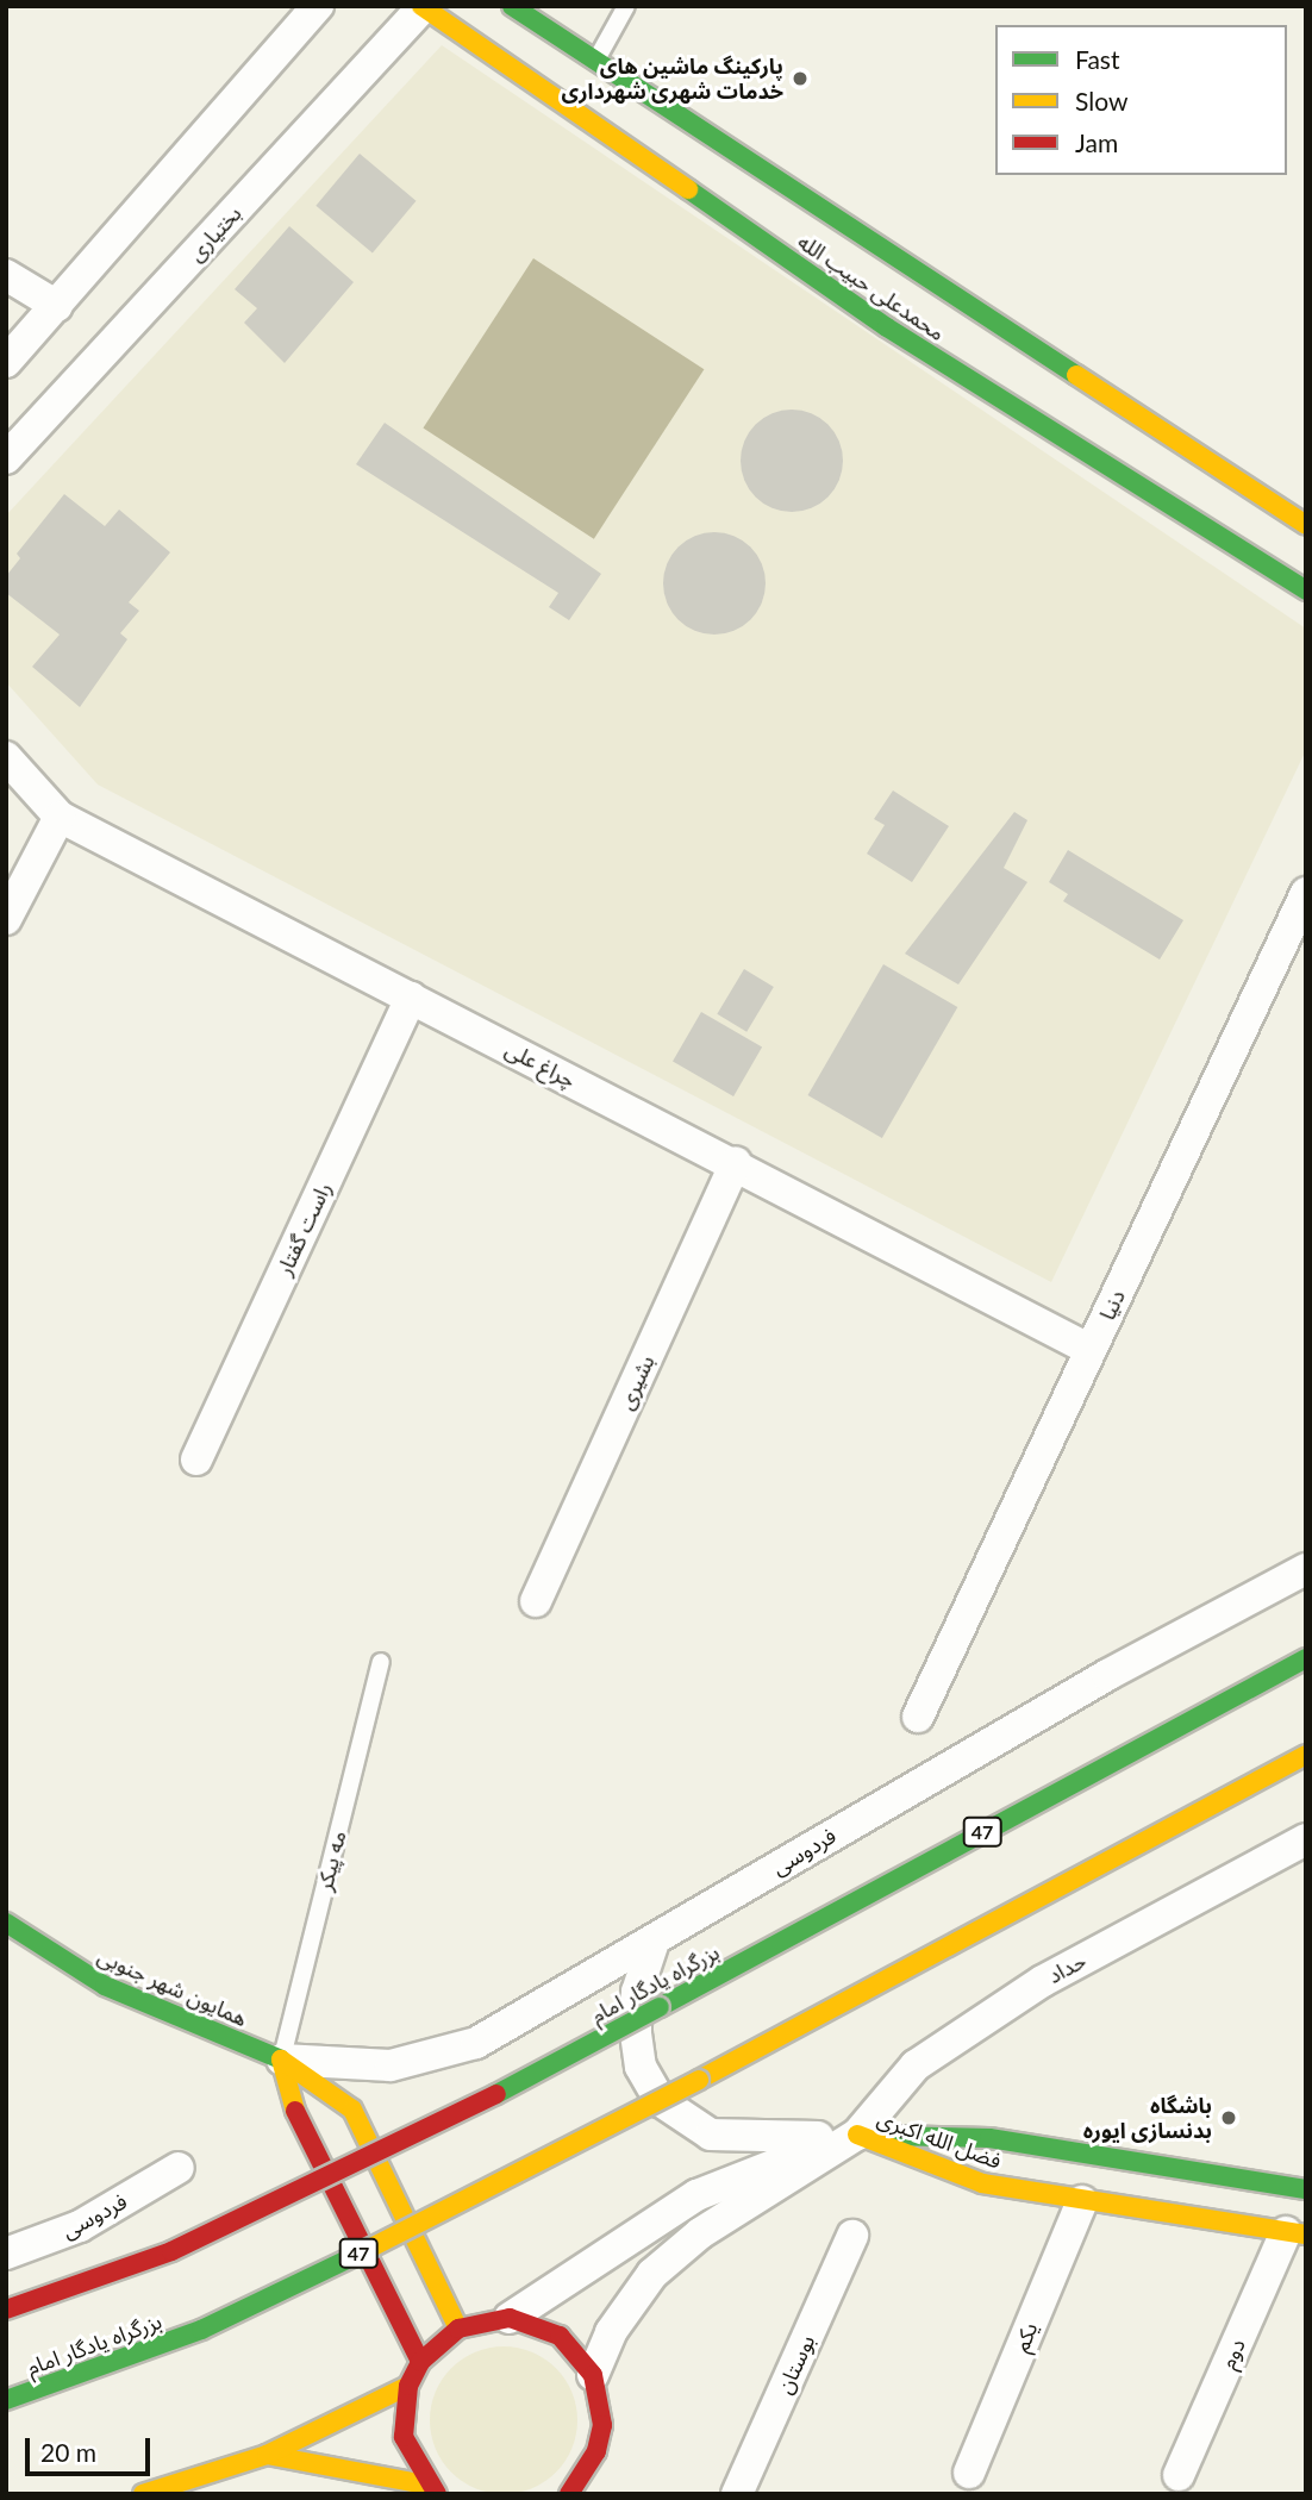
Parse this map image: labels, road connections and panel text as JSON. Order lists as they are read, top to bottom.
{
  "streets": {
    "main road": [
      "محمدعلی حبیب الله",
      "47",
      "بزرگراه یادگار امام",
      "همایون‌ شهر جنوبی",
      "فضل الله اکبری"
    ],
    "street": [
      "بختیاری",
      "چراغ‌ علی",
      "راست گفتار",
      "دنیا",
      "بشیری",
      "فردوسی",
      "حداد",
      "یکم",
      "دوم",
      "بوستان"
    ],
    "lane": ["مه‌ پیکر"]
  },
  "crossings": [
    ["بختیاری", "محمدعلی حبیب الله"],
    ["چراغ‌ علی", "راست گفتار"],
    ["چراغ‌ علی", "دنیا"],
    ["چراغ‌ علی", "بشیری"],
    ["فردوسی", "مه‌ پیکر"],
    ["فردوسی", "همایون‌ شهر جنوبی"],
    ["مه‌ پیکر", "همایون‌ شهر جنوبی"],
    ["حداد", "فضل الله اکبری"],
    ["فضل الله اکبری", "یکم"],
    ["فضل الله اکبری", "دوم"]
  ],
  "places": ["پارکینگ ماشین های خدمات شهری شهرداری", "باشگاه بدنسازی ایوره"],
  "legend": ["Fast", "Slow", "Jam"],
  "scale_bar": "20 m"
}
